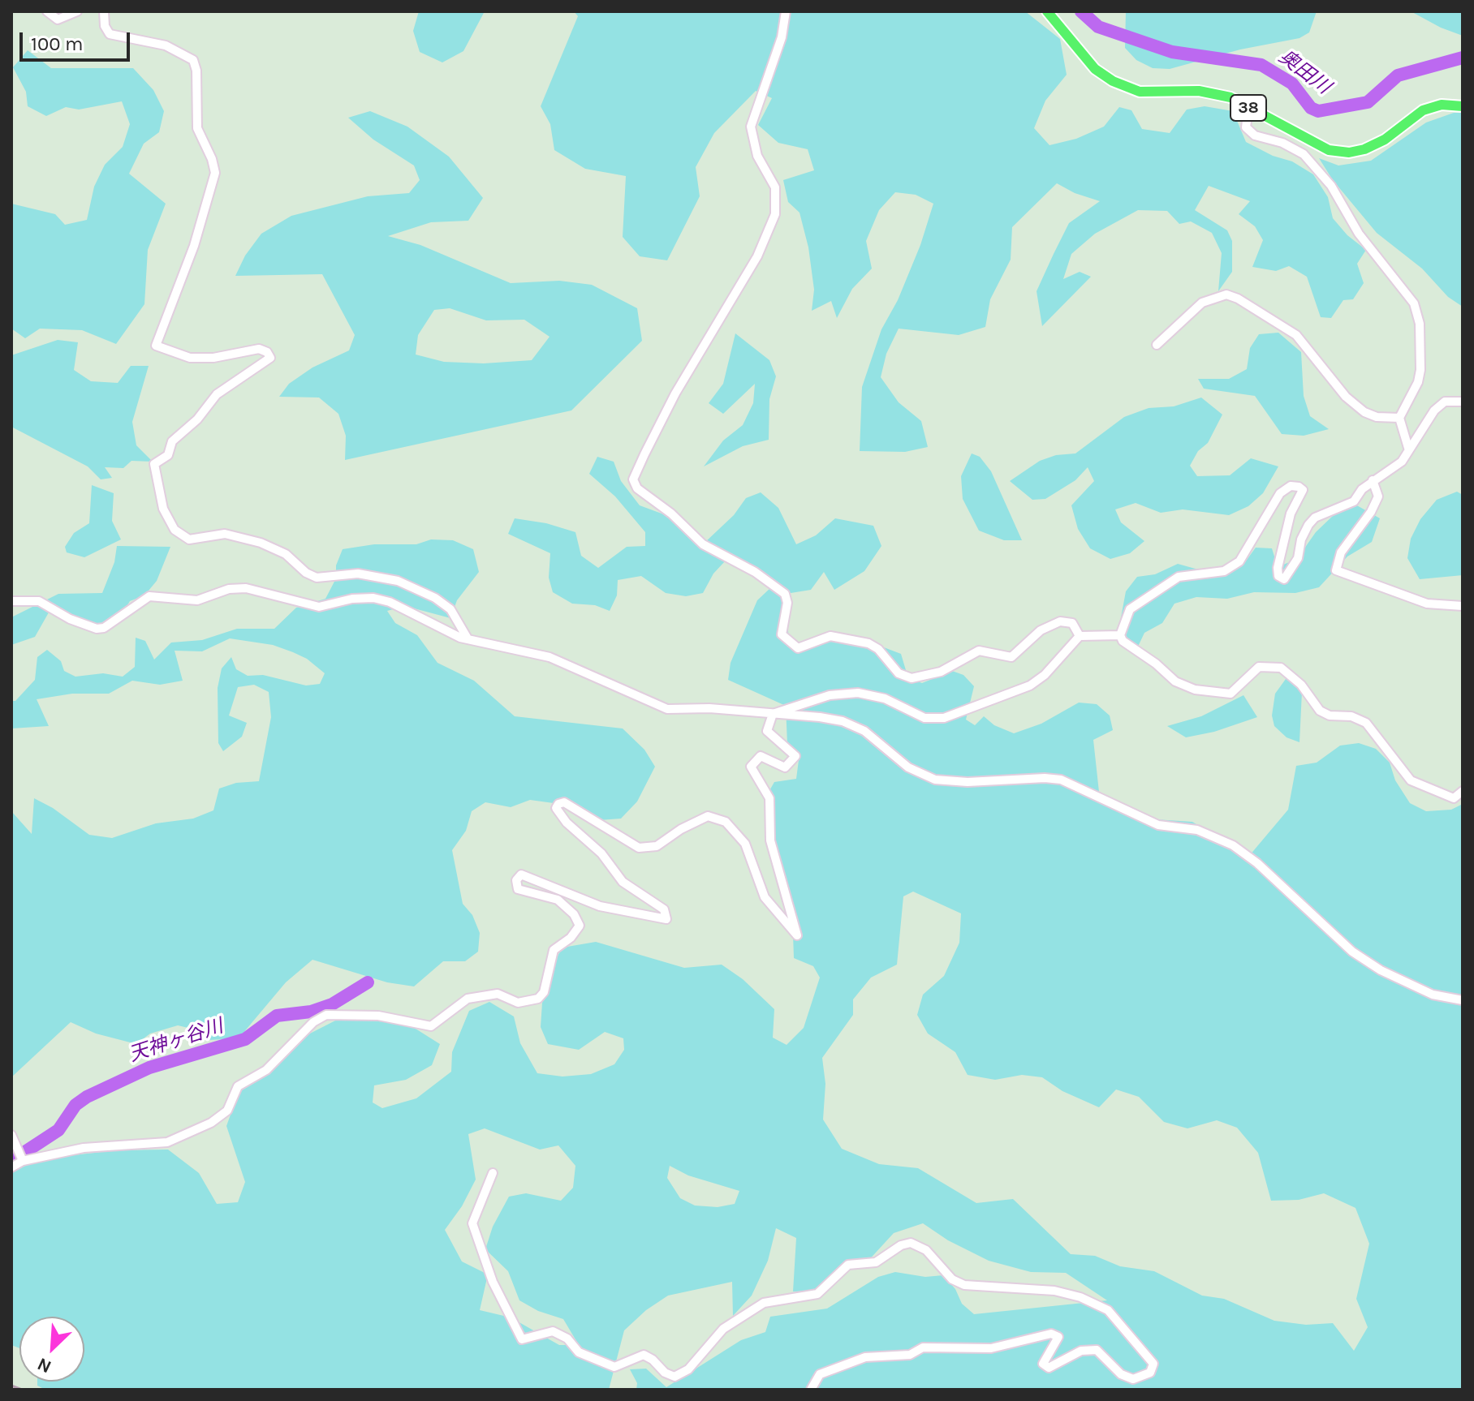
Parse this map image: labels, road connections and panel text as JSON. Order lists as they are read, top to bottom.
{
  "streets": {
    "main road": ["38"]
  },
  "water": ["奥田川", "天神ヶ谷川"],
  "scale_bar": "100 m",
  "north": "bottom left"
}
